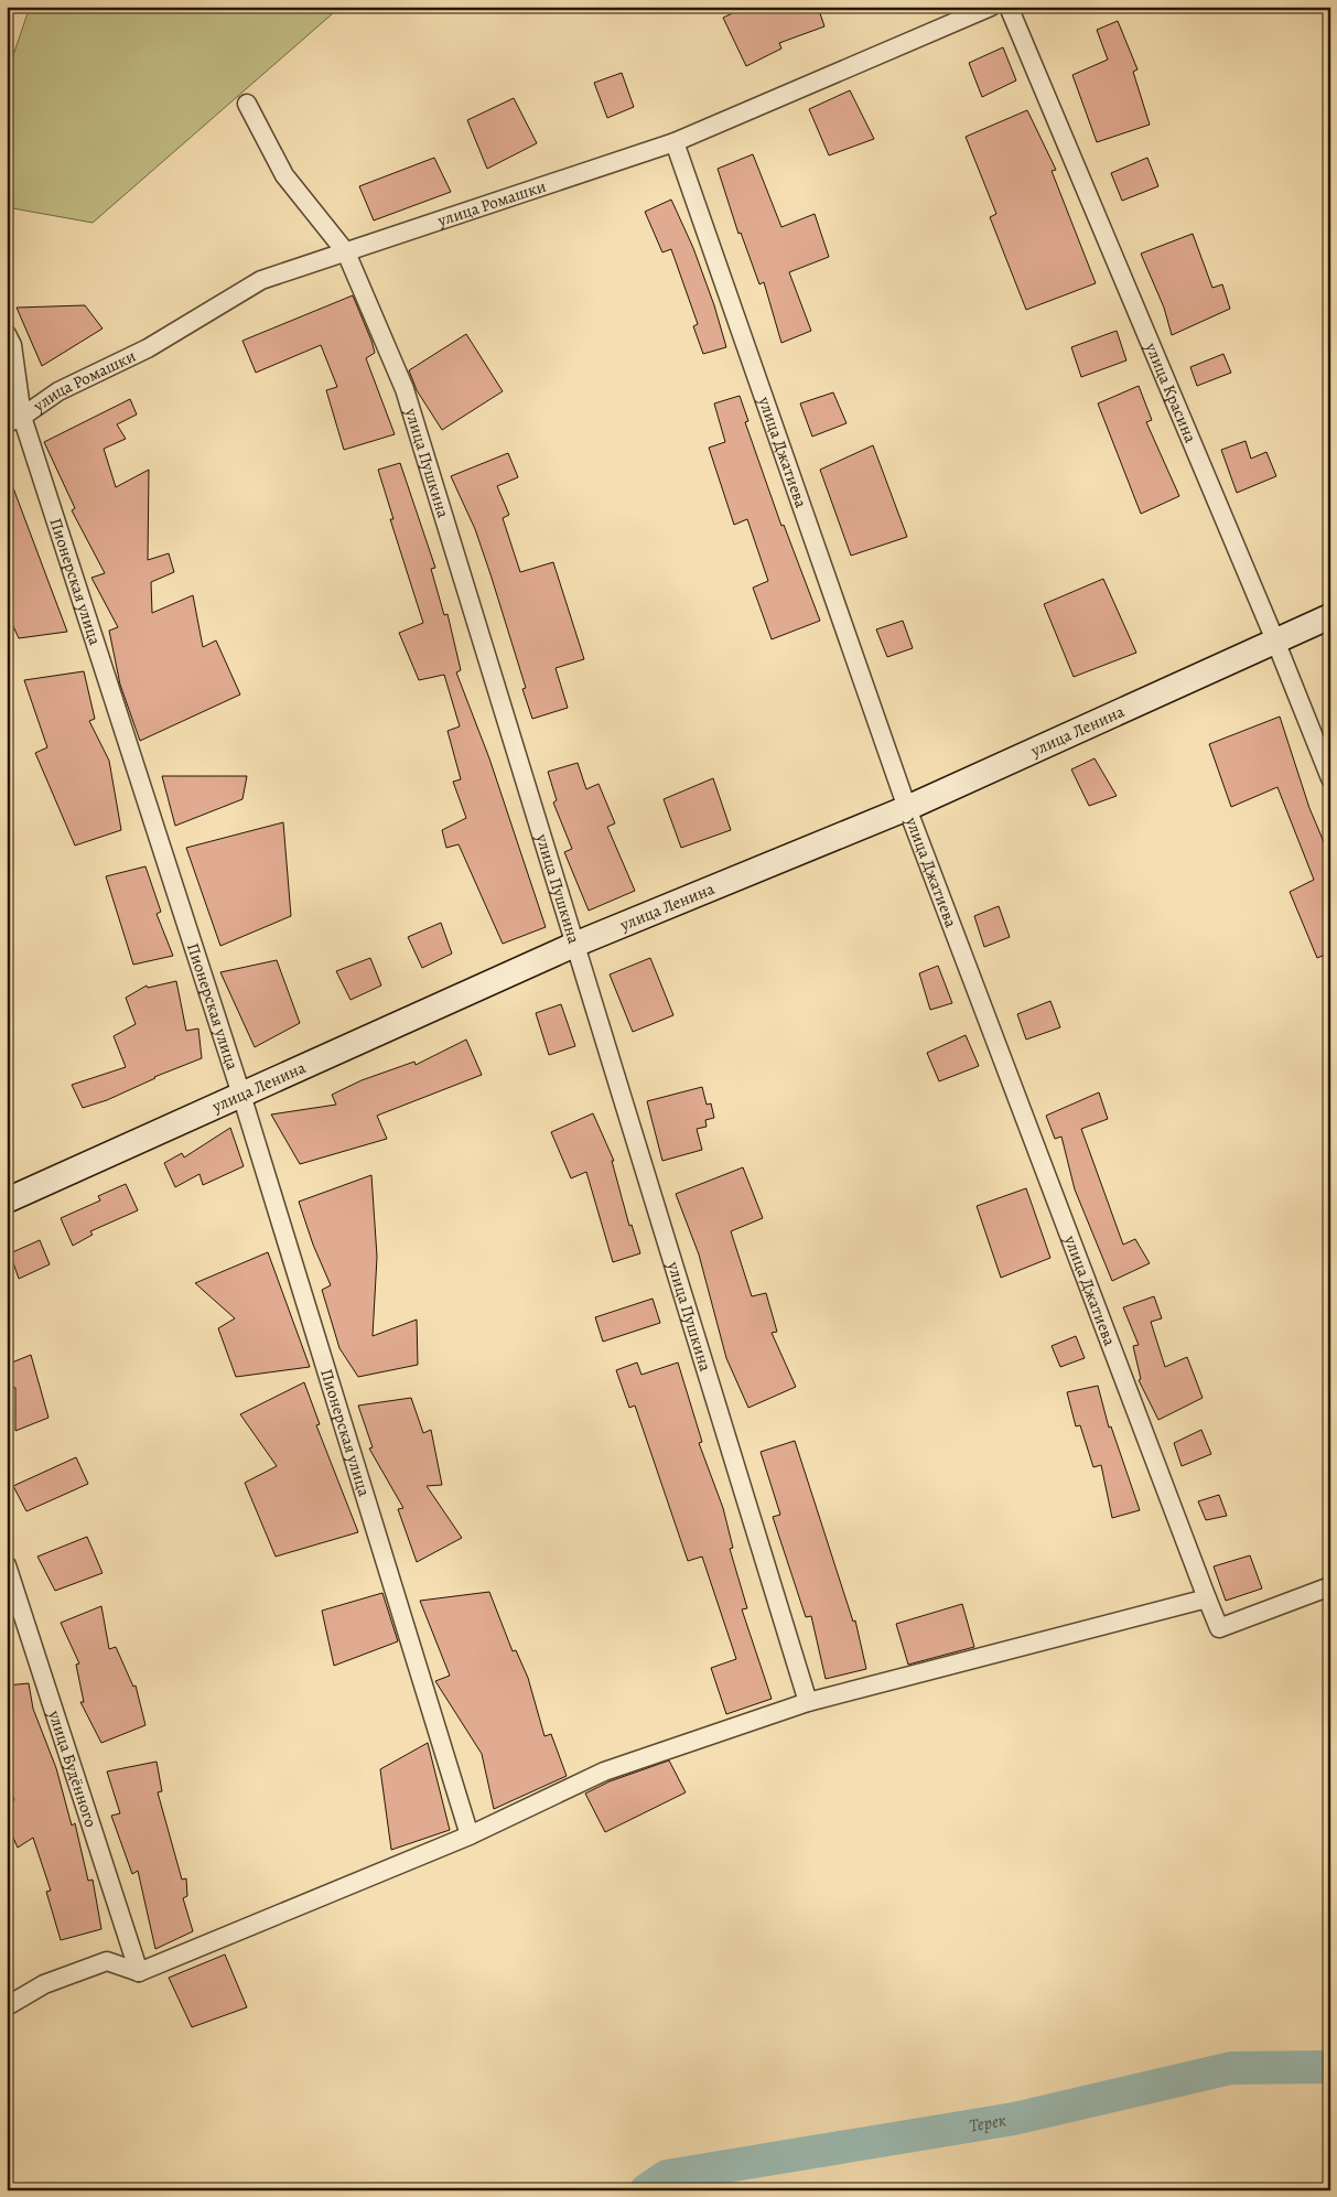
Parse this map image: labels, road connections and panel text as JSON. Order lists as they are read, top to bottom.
{
  "streets": {
    "street": [
      "улица Ромашки",
      "улица Красина",
      "улица Джатиева",
      "улица Пушкина",
      "Пионерская улица",
      "улица Ленина",
      "улица Будённого"
    ]
  },
  "crossings": [
    ["улица Ромашки", "улица Джатиева"],
    ["улица Ромашки", "улица Пушкина"],
    ["улица Ромашки", "Пионерская улица"],
    ["улица Красина", "улица Ленина"],
    ["улица Джатиева", "улица Ленина"],
    ["улица Пушкина", "улица Ленина"],
    ["Пионерская улица", "улица Ленина"]
  ],
  "water": ["Терек"]
}
